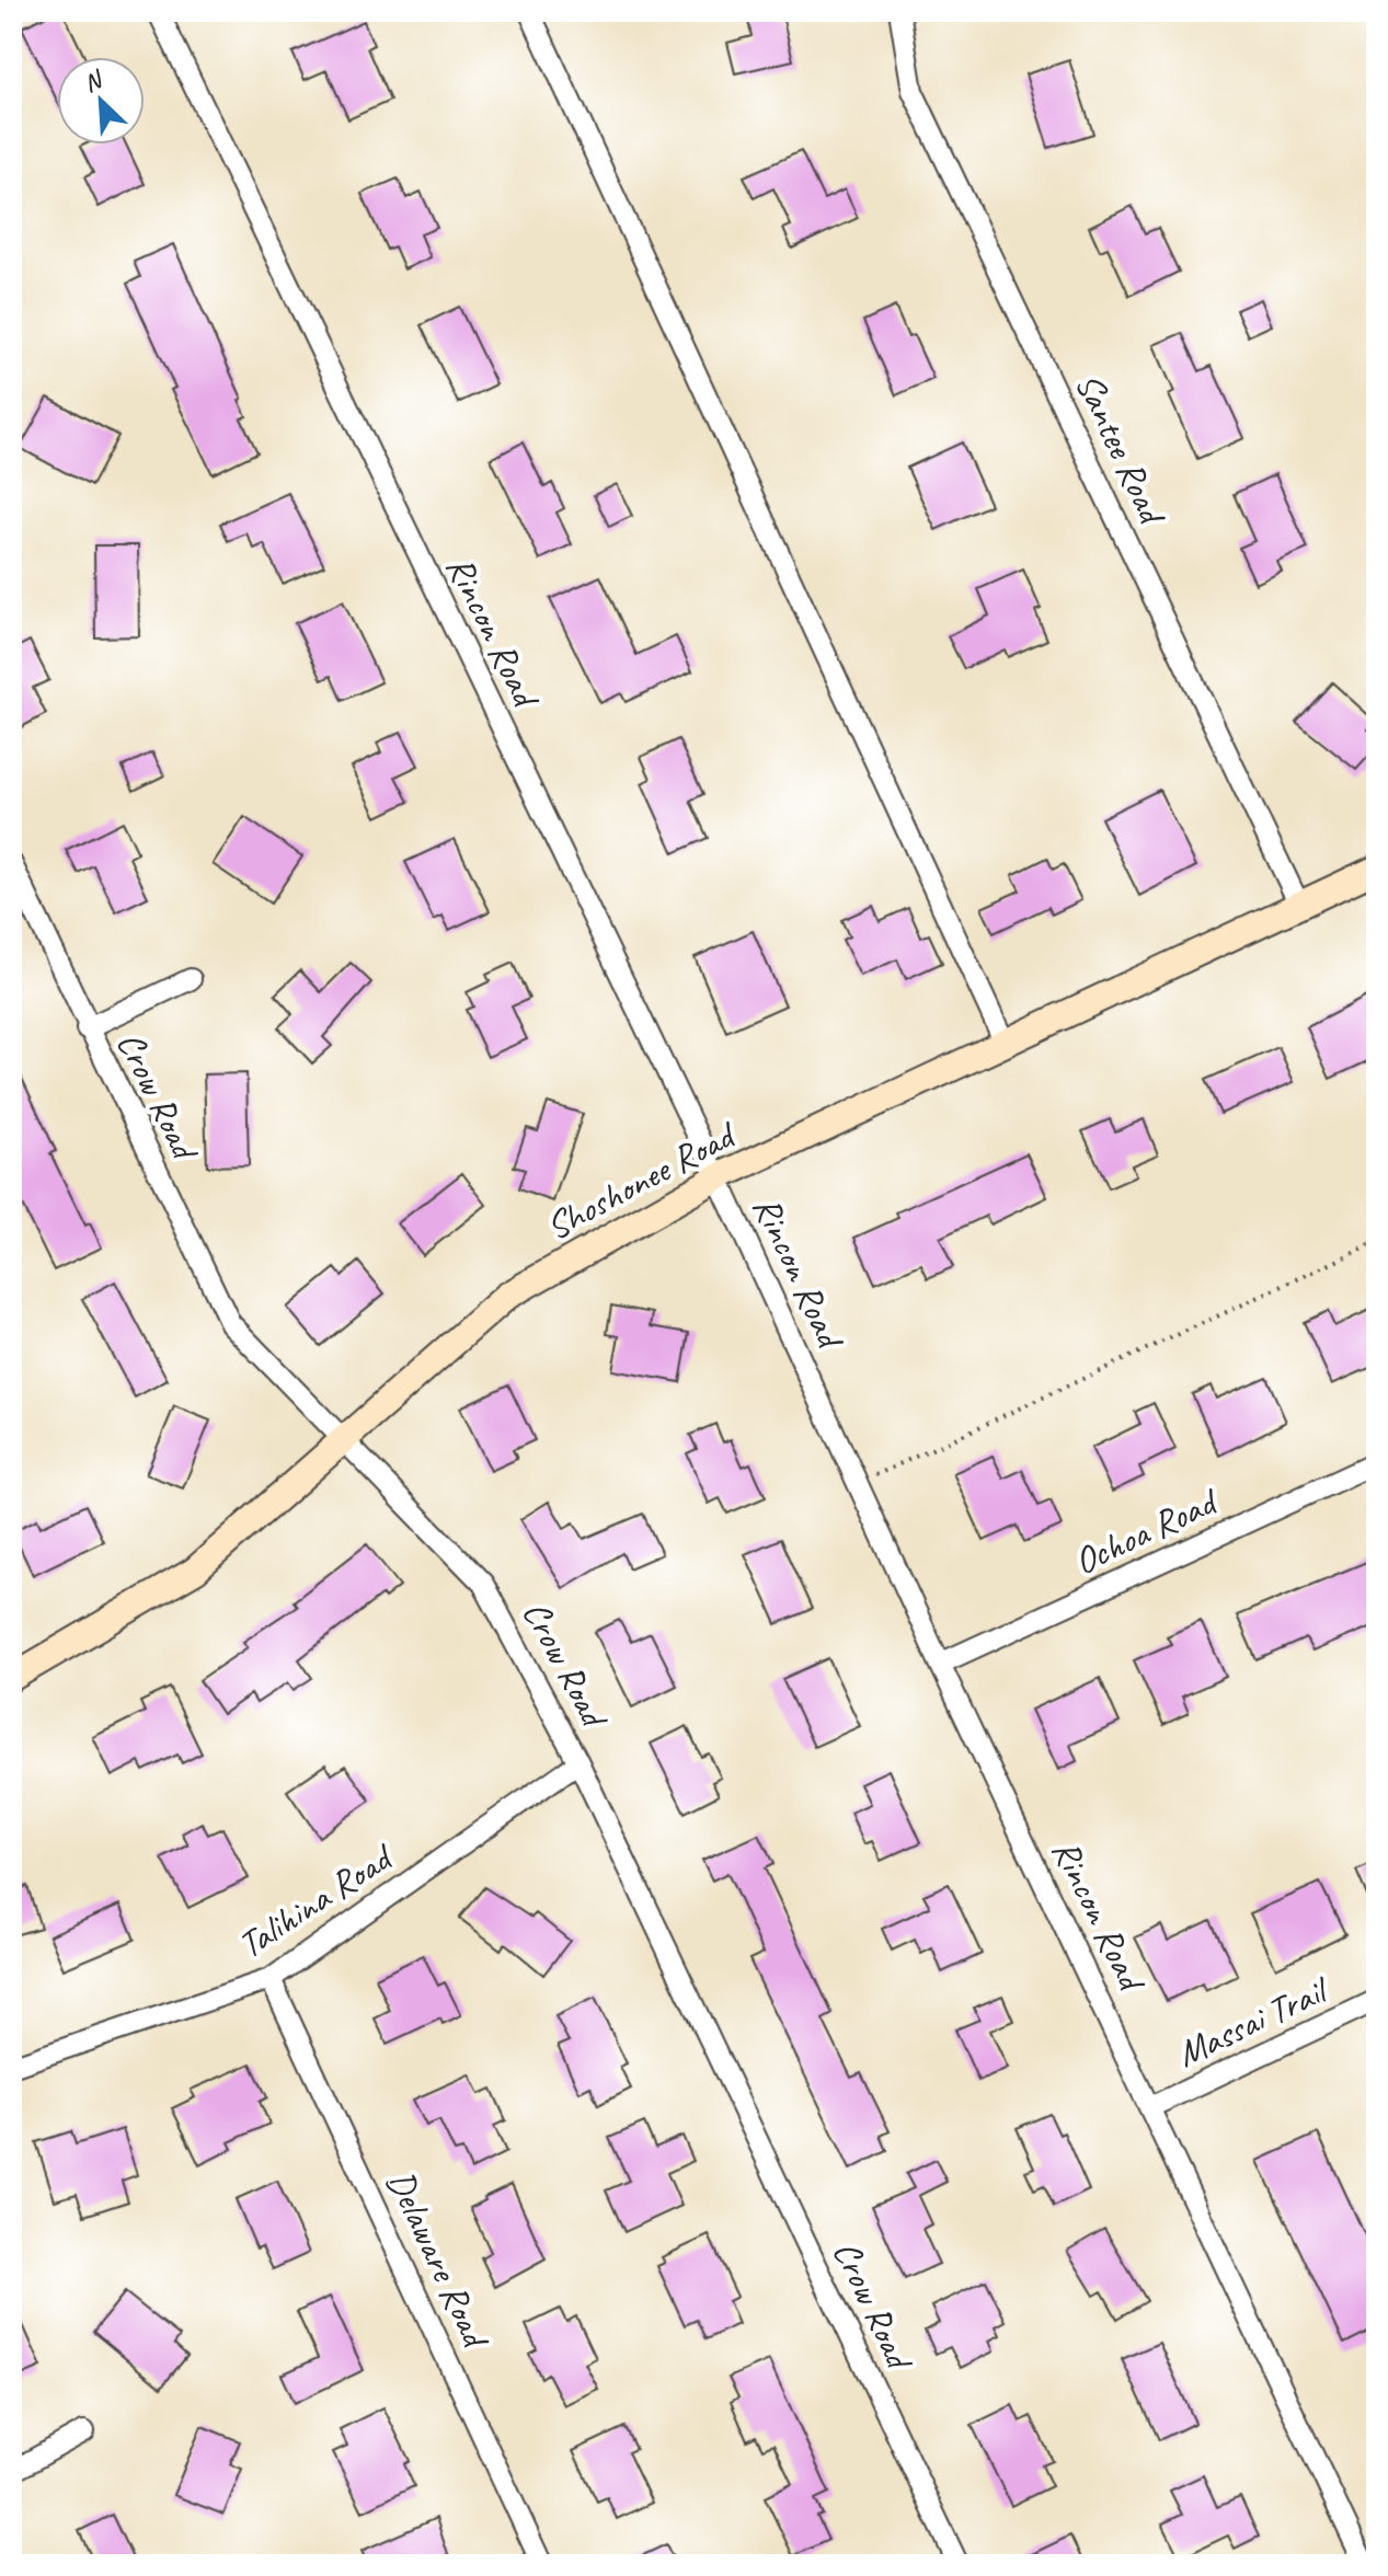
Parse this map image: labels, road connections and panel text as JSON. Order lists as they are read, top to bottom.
{
  "streets": {
    "street": [
      "Santee Road",
      "Rincon Road",
      "Crow Road",
      "Shoshonee Road",
      "Ochoa Road",
      "Talihina Road",
      "Massai Trail",
      "Delaware Road"
    ]
  },
  "crossings": [
    ["Santee Road", "Shoshonee Road"],
    ["Rincon Road", "Shoshonee Road"],
    ["Rincon Road", "Ochoa Road"],
    ["Rincon Road", "Massai Trail"],
    ["Crow Road", "Shoshonee Road"],
    ["Crow Road", "Talihina Road"],
    ["Talihina Road", "Delaware Road"]
  ],
  "north": "top left"
}
